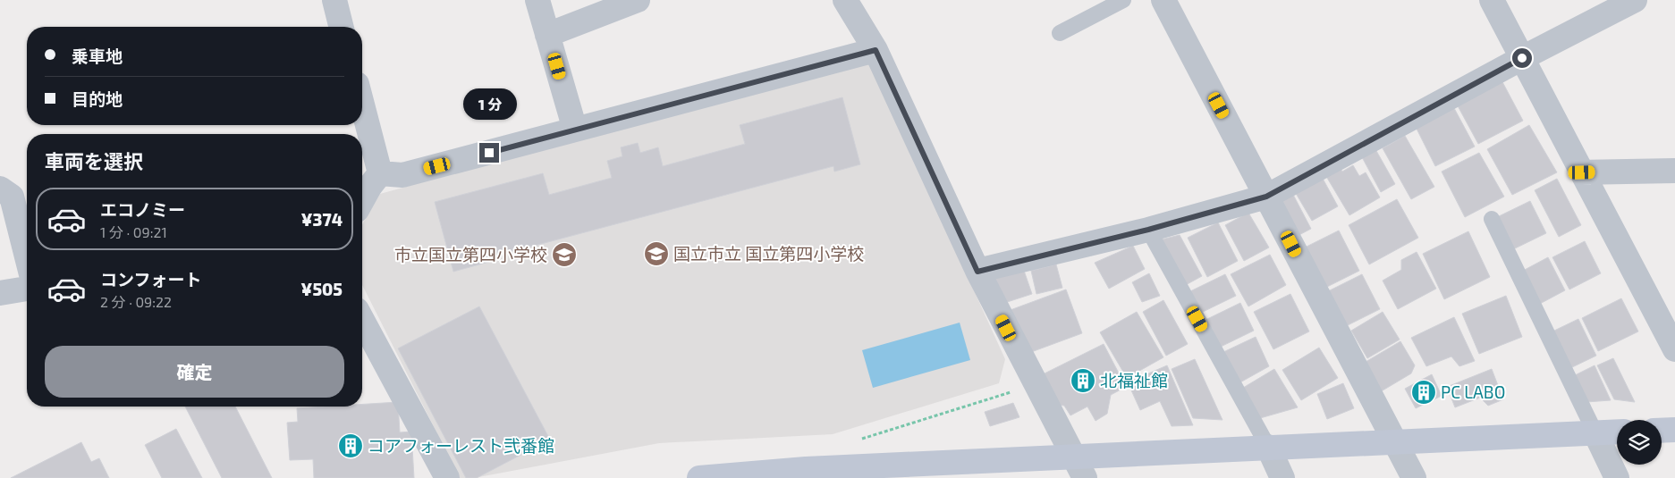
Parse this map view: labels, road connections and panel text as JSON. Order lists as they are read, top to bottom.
{
  "places": {
    "school or university": ["国立市立 国立第四小学校", "市立国立第四小学校"],
    "building": ["北福祉館", "PC LABO", "コアフォーレスト弐番館"]
  },
  "page": {
    "banner": ["乗車地", "目的地"],
    "bubble": "1 分",
    "heading": "車両を選択",
    "list": [
      {
        "name": "エコノミー",
        "note": "1 分 · 09:21",
        "value": "¥374"
      },
      {
        "name": "コンフォート",
        "note": "2 分 · 09:22",
        "value": "¥505"
      }
    ],
    "buttons": "確定"
  }
}
